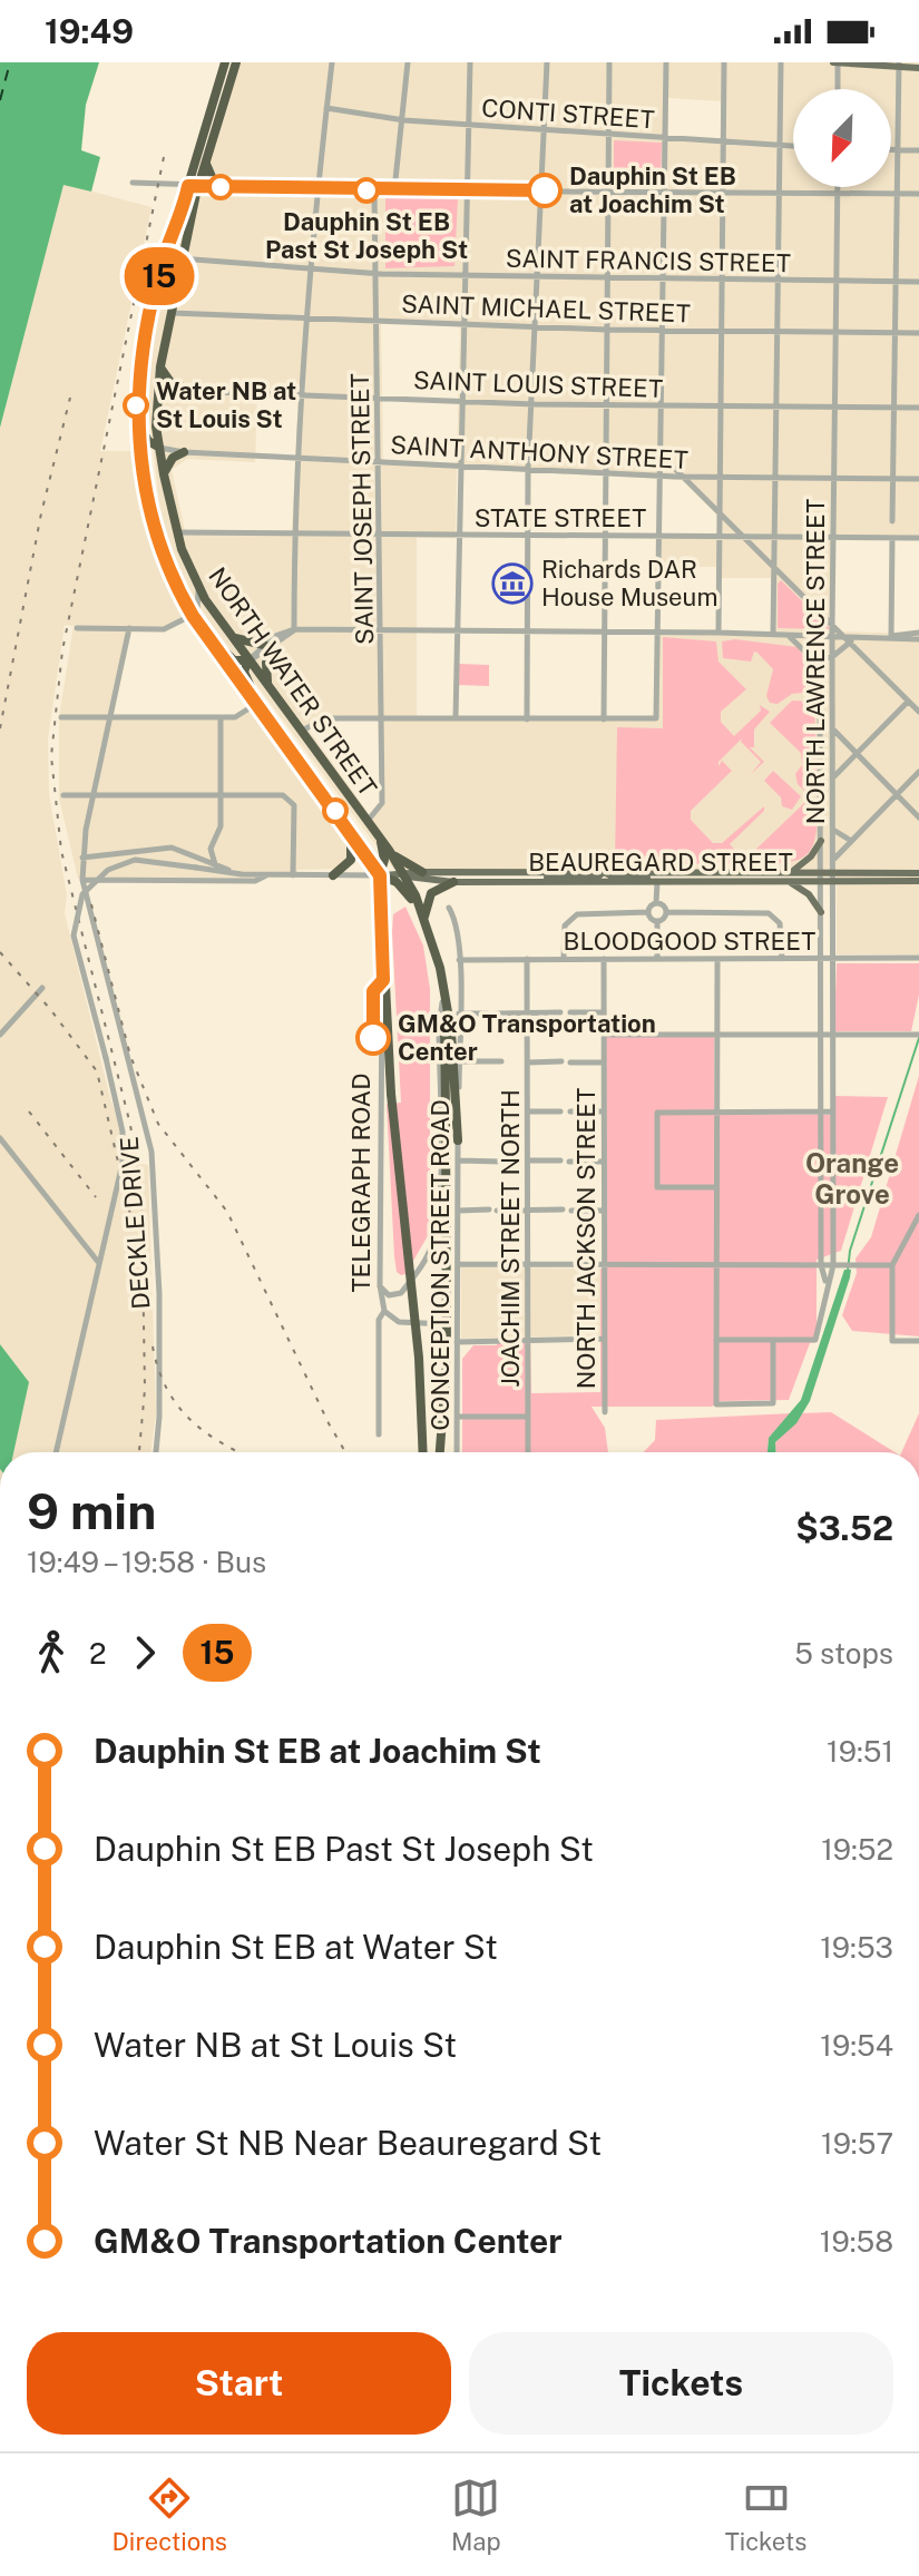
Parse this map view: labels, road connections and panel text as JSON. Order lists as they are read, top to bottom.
{
  "streets": {
    "highway": ["NORTH WATER STREET", "TELEGRAPH ROAD"],
    "main road": ["BEAUREGARD STREET"],
    "street": [
      "CONTI STREET",
      "SAINT FRANCIS STREET",
      "SAINT MICHAEL STREET",
      "SAINT LOUIS STREET",
      "SAINT ANTHONY STREET",
      "SAINT JOSEPH STREET",
      "STATE STREET",
      "NORTH LAWRENCE STREET",
      "BLOODGOOD STREET",
      "DECKLE DRIVE",
      "JOACHIM STREET NORTH",
      "NORTH JACKSON STREET",
      "CONCEPTION STREET ROAD"
    ]
  },
  "crossings": [
    ["SAINT FRANCIS STREET", "SAINT JOSEPH STREET"],
    ["SAINT FRANCIS STREET", "NORTH LAWRENCE STREET"],
    ["SAINT FRANCIS STREET", "NORTH WATER STREET"],
    ["SAINT MICHAEL STREET", "SAINT JOSEPH STREET"],
    ["SAINT MICHAEL STREET", "NORTH LAWRENCE STREET"],
    ["SAINT MICHAEL STREET", "NORTH WATER STREET"],
    ["SAINT LOUIS STREET", "SAINT JOSEPH STREET"],
    ["SAINT LOUIS STREET", "NORTH LAWRENCE STREET"],
    ["SAINT LOUIS STREET", "NORTH WATER STREET"],
    ["SAINT ANTHONY STREET", "SAINT JOSEPH STREET"],
    ["SAINT ANTHONY STREET", "NORTH LAWRENCE STREET"],
    ["SAINT ANTHONY STREET", "NORTH WATER STREET"],
    ["SAINT JOSEPH STREET", "STATE STREET"],
    ["SAINT JOSEPH STREET", "NORTH WATER STREET"],
    ["STATE STREET", "NORTH LAWRENCE STREET"],
    ["STATE STREET", "NORTH WATER STREET"],
    ["NORTH LAWRENCE STREET", "BEAUREGARD STREET"],
    ["NORTH LAWRENCE STREET", "BLOODGOOD STREET"],
    ["NORTH WATER STREET", "BEAUREGARD STREET"],
    ["NORTH WATER STREET", "TELEGRAPH ROAD"],
    ["BEAUREGARD STREET", "TELEGRAPH ROAD"],
    ["BLOODGOOD STREET", "JOACHIM STREET NORTH"],
    ["BLOODGOOD STREET", "NORTH JACKSON STREET"],
    ["BLOODGOOD STREET", "CONCEPTION STREET ROAD"]
  ],
  "districts": ["Orange Grove"],
  "places": {
    "other": [
      "Dauphin St EB Past St Joseph St",
      "Dauphin St EB at Joachim St",
      "Water NB at St Louis St",
      "GM&O Transportation Center"
    ],
    "museum": ["Richards DAR House Museum"]
  },
  "lines": ["bus line 15"],
  "north": "bottom left",
  "page": {
    "status": "19:49",
    "on_map": "15",
    "heading": ["9 min", "19:49 – 19:58 · Bus", "$3.52"],
    "legs": ["2", "15", "5 stops"],
    "list": [
      {
        "name": "Dauphin St EB at Joachim St",
        "value": "19:51"
      },
      {
        "name": "Dauphin St EB Past St Joseph St",
        "value": "19:52"
      },
      {
        "name": "Dauphin St EB at Water St",
        "value": "19:53"
      },
      {
        "name": "Water NB at St Louis St",
        "value": "19:54"
      },
      {
        "name": "Water St NB Near Beauregard St",
        "value": "19:57"
      },
      {
        "name": "GM&O Transportation Center",
        "value": "19:58"
      }
    ],
    "buttons": ["Start", "Tickets"],
    "tabs": ["Directions", "Map", "Tickets"]
  }
}
